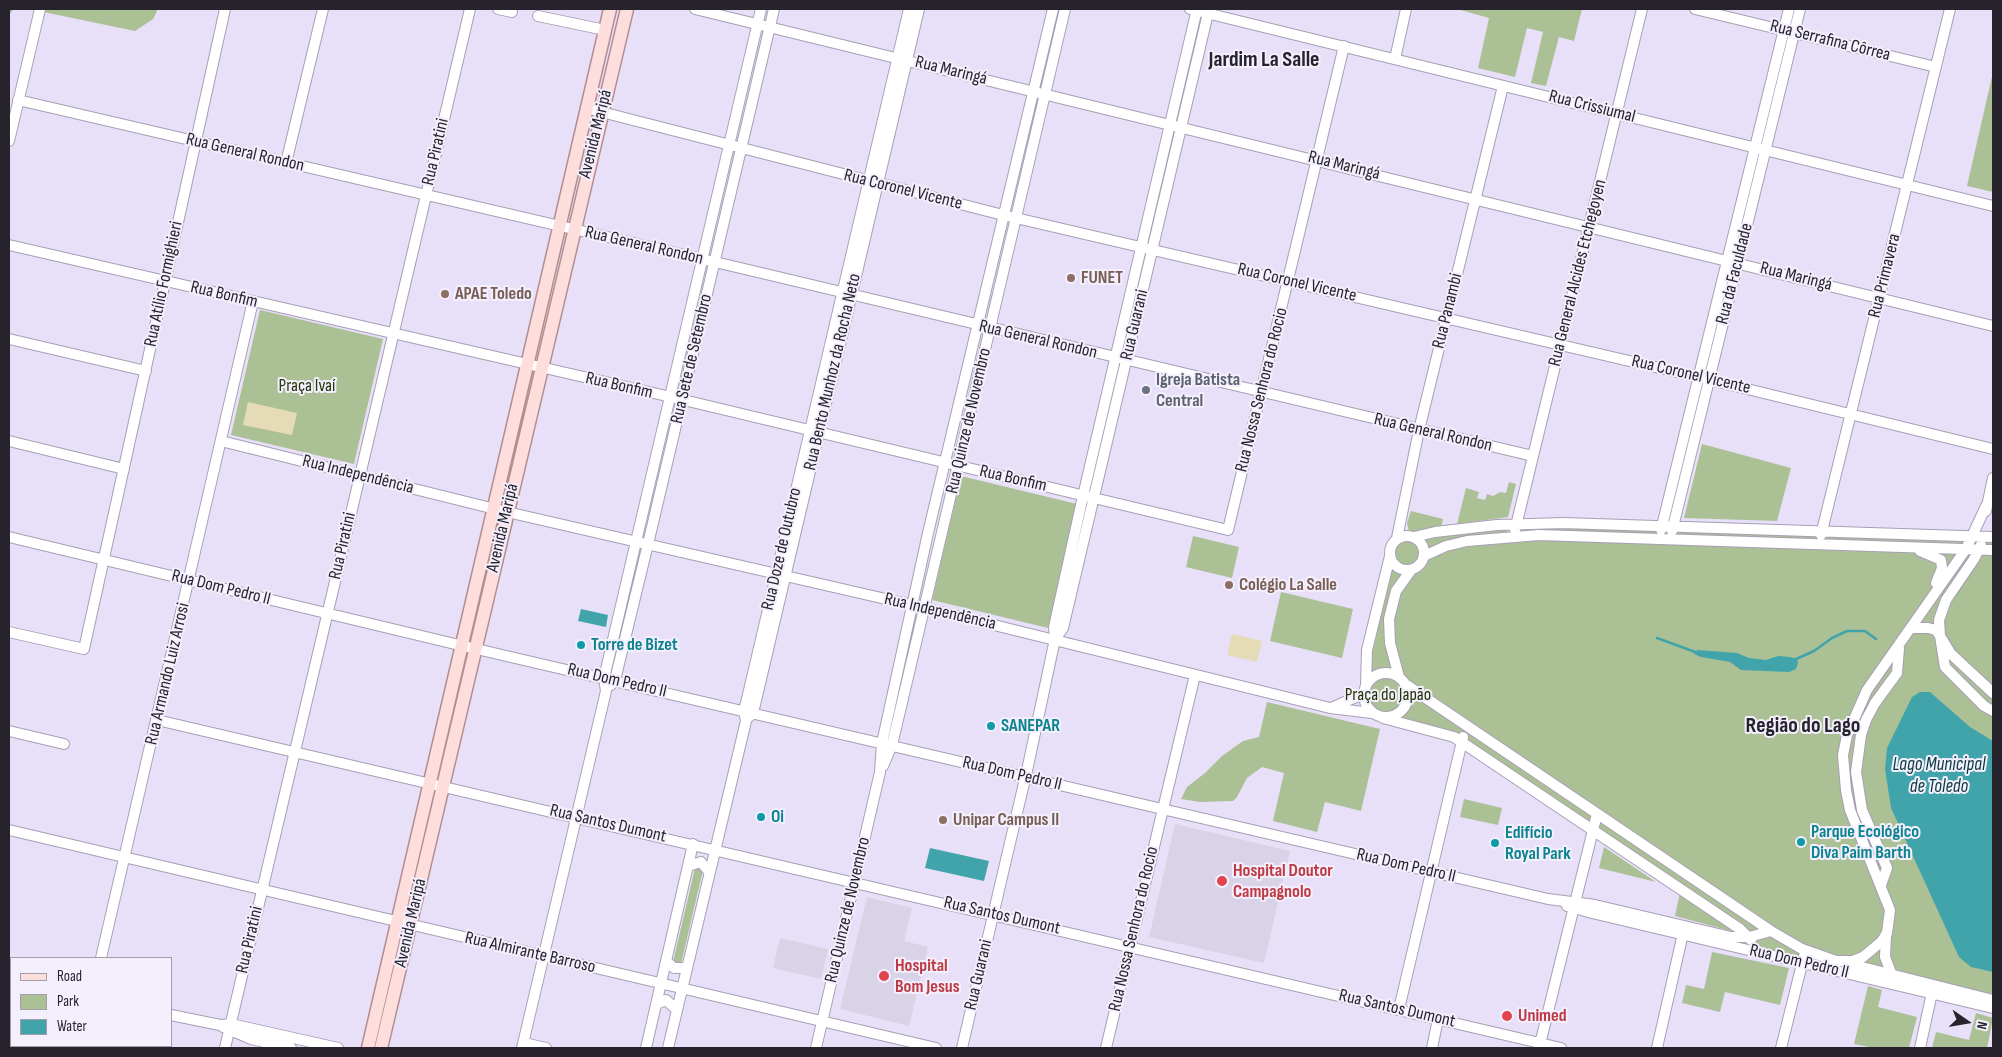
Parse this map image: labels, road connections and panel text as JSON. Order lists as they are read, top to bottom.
{
  "streets": {
    "main road": ["Avenida Maripá"],
    "street": [
      "Rua Serrafina Côrrea",
      "Rua Maringá",
      "Rua Crissiumal",
      "Rua Piratini",
      "Rua General Rondon",
      "Rua Coronel Vicente",
      "Rua General Alcides Etchegoyen",
      "Rua da Faculdade",
      "Rua Primavera",
      "Rua Atílio Formighieri",
      "Rua Bonfim",
      "Rua Panambi",
      "Rua Guarani",
      "Rua Sete de Setembro",
      "Rua Bento Munhoz da Rocha Neto",
      "Rua Nossa Senhora do Rocio",
      "Rua Quinze de Novembro",
      "Rua Independência",
      "Rua Doze de Outubro",
      "Rua Dom Pedro II",
      "Rua Armando Luiz Arrosi",
      "Rua Santos Dumont",
      "Rua Almirante Barroso"
    ]
  },
  "crossings": [
    ["Rua Serrafina Côrrea", "Rua da Faculdade"],
    ["Rua Serrafina Côrrea", "Rua Primavera"],
    ["Rua Maringá", "Rua General Alcides Etchegoyen"],
    ["Rua Maringá", "Rua da Faculdade"],
    ["Rua Maringá", "Rua Primavera"],
    ["Rua Maringá", "Rua Panambi"],
    ["Rua Maringá", "Rua Guarani"],
    ["Rua Maringá", "Rua Sete de Setembro"],
    ["Rua Maringá", "Rua Bento Munhoz da Rocha Neto"],
    ["Rua Maringá", "Rua Nossa Senhora do Rocio"],
    ["Rua Maringá", "Rua Quinze de Novembro"],
    ["Rua Crissiumal", "Rua General Alcides Etchegoyen"],
    ["Rua Crissiumal", "Rua da Faculdade"],
    ["Rua Crissiumal", "Rua Primavera"],
    ["Rua Crissiumal", "Rua Panambi"],
    ["Rua Crissiumal", "Rua Guarani"],
    ["Rua Crissiumal", "Rua Nossa Senhora do Rocio"],
    ["Avenida Maripá", "Rua General Rondon"],
    ["Avenida Maripá", "Rua Coronel Vicente"],
    ["Avenida Maripá", "Rua Bonfim"],
    ["Avenida Maripá", "Rua Independência"],
    ["Avenida Maripá", "Rua Dom Pedro II"],
    ["Avenida Maripá", "Rua Santos Dumont"],
    ["Avenida Maripá", "Rua Almirante Barroso"],
    ["Rua Piratini", "Rua General Rondon"],
    ["Rua Piratini", "Rua Bonfim"],
    ["Rua Piratini", "Rua Independência"],
    ["Rua Piratini", "Rua Dom Pedro II"],
    ["Rua Piratini", "Rua Almirante Barroso"],
    ["Rua General Rondon", "Rua General Alcides Etchegoyen"],
    ["Rua General Rondon", "Rua Atílio Formighieri"],
    ["Rua General Rondon", "Rua Panambi"],
    ["Rua General Rondon", "Rua Guarani"],
    ["Rua General Rondon", "Rua Sete de Setembro"],
    ["Rua General Rondon", "Rua Bento Munhoz da Rocha Neto"],
    ["Rua General Rondon", "Rua Nossa Senhora do Rocio"],
    ["Rua General Rondon", "Rua Quinze de Novembro"],
    ["Rua Coronel Vicente", "Rua General Alcides Etchegoyen"],
    ["Rua Coronel Vicente", "Rua da Faculdade"],
    ["Rua Coronel Vicente", "Rua Primavera"],
    ["Rua Coronel Vicente", "Rua Panambi"],
    ["Rua Coronel Vicente", "Rua Guarani"],
    ["Rua Coronel Vicente", "Rua Sete de Setembro"],
    ["Rua Coronel Vicente", "Rua Bento Munhoz da Rocha Neto"],
    ["Rua Coronel Vicente", "Rua Nossa Senhora do Rocio"],
    ["Rua Coronel Vicente", "Rua Quinze de Novembro"],
    ["Rua Atílio Formighieri", "Rua Bonfim"],
    ["Rua Atílio Formighieri", "Rua Dom Pedro II"],
    ["Rua Bonfim", "Rua Guarani"],
    ["Rua Bonfim", "Rua Sete de Setembro"],
    ["Rua Bonfim", "Rua Bento Munhoz da Rocha Neto"],
    ["Rua Bonfim", "Rua Nossa Senhora do Rocio"],
    ["Rua Bonfim", "Rua Quinze de Novembro"],
    ["Rua Bonfim", "Rua Armando Luiz Arrosi"],
    ["Rua Guarani", "Rua Independência"],
    ["Rua Guarani", "Rua Dom Pedro II"],
    ["Rua Guarani", "Rua Santos Dumont"],
    ["Rua Sete de Setembro", "Rua Independência"],
    ["Rua Sete de Setembro", "Rua Dom Pedro II"],
    ["Rua Bento Munhoz da Rocha Neto", "Rua Independência"],
    ["Rua Bento Munhoz da Rocha Neto", "Rua Doze de Outubro"],
    ["Rua Nossa Senhora do Rocio", "Rua Independência"],
    ["Rua Nossa Senhora do Rocio", "Rua Dom Pedro II"],
    ["Rua Nossa Senhora do Rocio", "Rua Santos Dumont"],
    ["Rua Quinze de Novembro", "Rua Independência"],
    ["Rua Quinze de Novembro", "Rua Dom Pedro II"],
    ["Rua Quinze de Novembro", "Rua Santos Dumont"],
    ["Rua Quinze de Novembro", "Rua Almirante Barroso"],
    ["Rua Independência", "Rua Doze de Outubro"],
    ["Rua Independência", "Rua Dom Pedro II"],
    ["Rua Independência", "Rua Armando Luiz Arrosi"],
    ["Rua Doze de Outubro", "Rua Dom Pedro II"],
    ["Rua Dom Pedro II", "Rua Armando Luiz Arrosi"],
    ["Rua Armando Luiz Arrosi", "Rua Almirante Barroso"]
  ],
  "districts": ["Jardim La Salle", "Região do Lago"],
  "water": ["Lago Municipal de Toledo"],
  "parks": ["Praça Ivaí", "Praça do Japão"],
  "places": [
    "FUNET",
    "APAE Toledo",
    "Igreja Batista Central",
    "Colégio La Salle",
    "Torre de Bizet",
    "SANEPAR",
    "Oi",
    "Unipar Campus II",
    "Parque Ecológico Diva Paim Barth",
    "Edifício Royal Park",
    "Hospital Doutor Campagnolo",
    "Hospital Bom Jesus",
    "Unimed"
  ],
  "legend": ["Road", "Park", "Water"],
  "north": "right"
}
